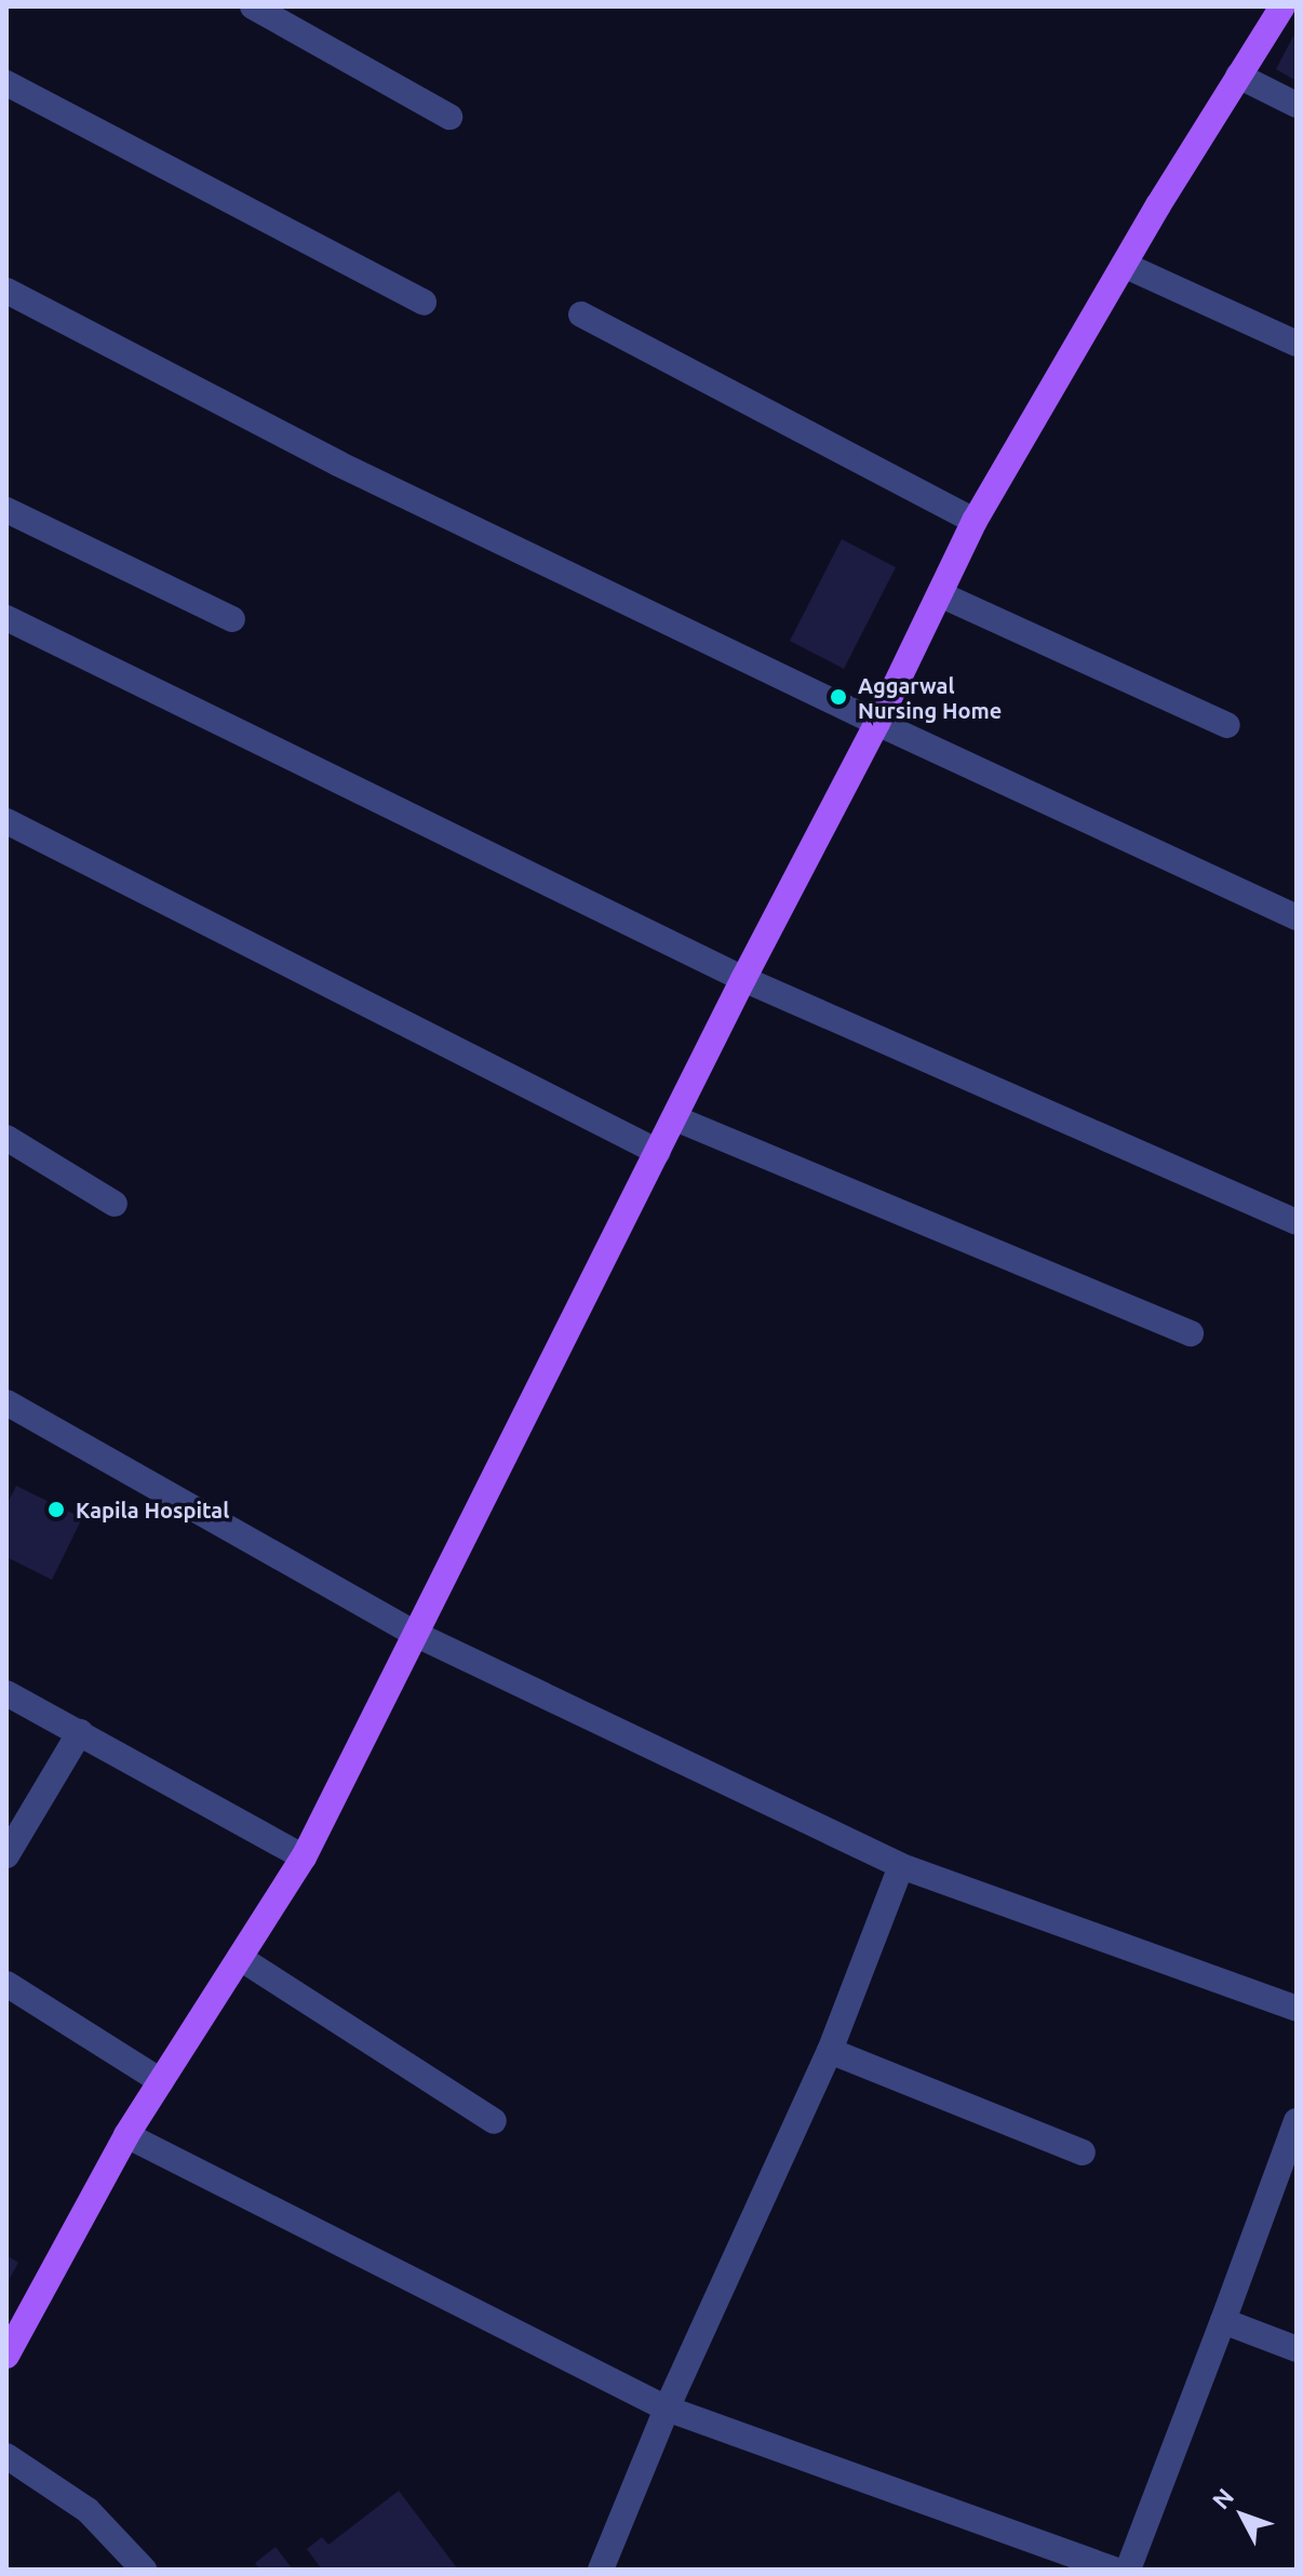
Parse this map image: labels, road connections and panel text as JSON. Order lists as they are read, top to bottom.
{
  "places": ["Aggarwal Nursing Home", "Kapila Hospital"],
  "north": "top left"
}
